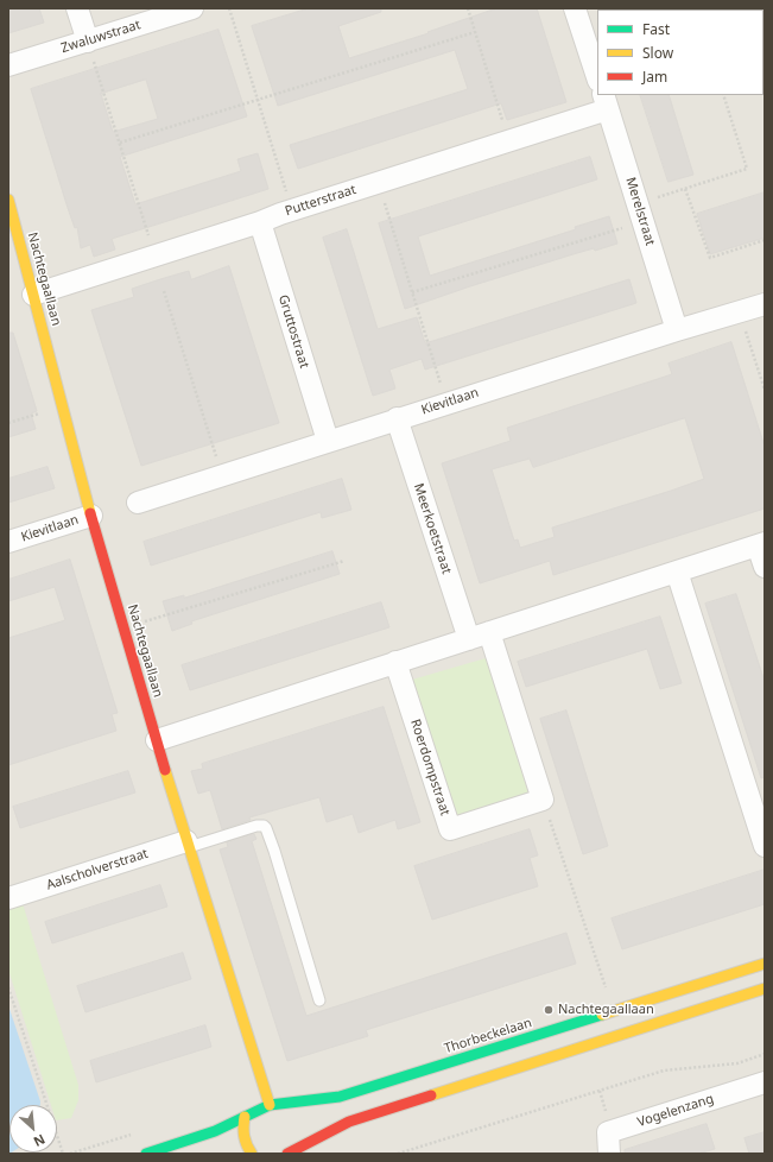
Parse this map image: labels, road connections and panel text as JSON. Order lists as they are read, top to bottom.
{
  "streets": {
    "street": [
      "Zwaluwstraat",
      "Putterstraat",
      "Merelstraat",
      "Nachtegaallaan",
      "Gruttostraat",
      "Kievitlaan",
      "Meerkoetstraat",
      "Roerdompstraat",
      "Aalscholverstraat",
      "Thorbeckelaan",
      "Vogelenzang"
    ]
  },
  "crossings": [
    ["Putterstraat", "Merelstraat"],
    ["Putterstraat", "Nachtegaallaan"],
    ["Putterstraat", "Gruttostraat"],
    ["Merelstraat", "Kievitlaan"],
    ["Nachtegaallaan", "Kievitlaan"],
    ["Nachtegaallaan", "Aalscholverstraat"],
    ["Nachtegaallaan", "Thorbeckelaan"],
    ["Gruttostraat", "Kievitlaan"],
    ["Kievitlaan", "Meerkoetstraat"]
  ],
  "places": ["Nachtegaallaan"],
  "legend": ["Fast", "Slow", "Jam"],
  "north": "bottom right"
}
